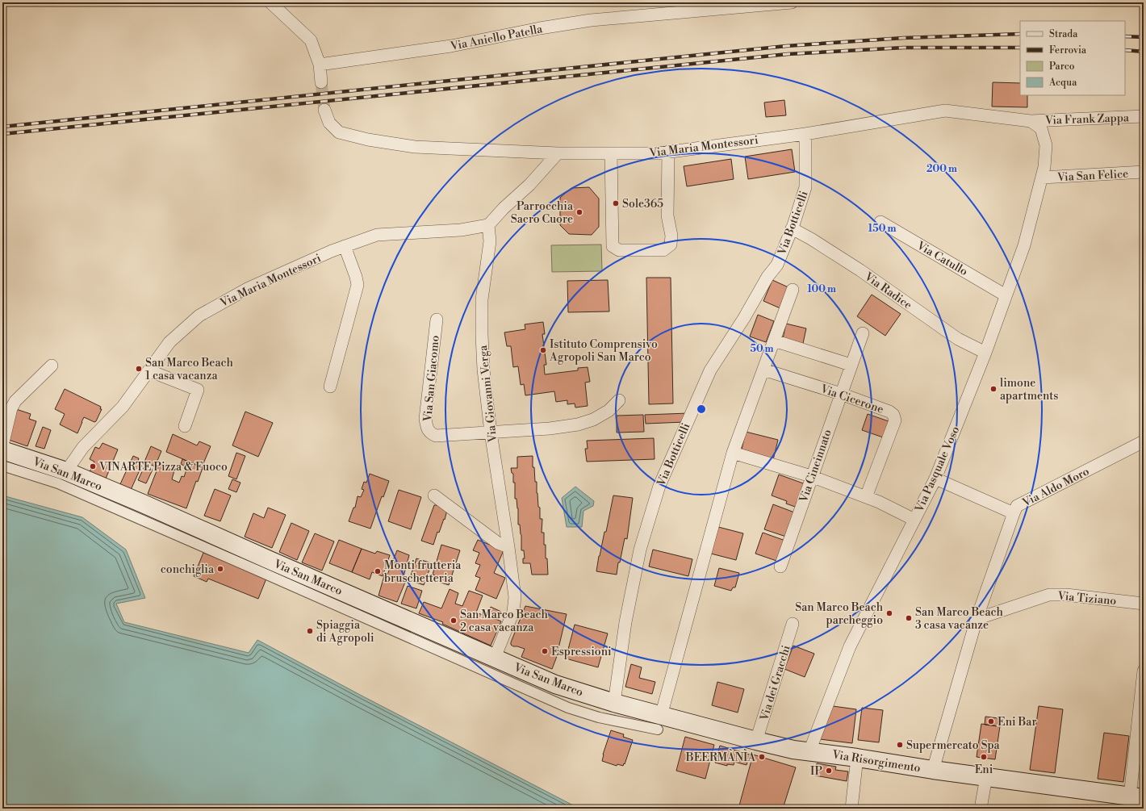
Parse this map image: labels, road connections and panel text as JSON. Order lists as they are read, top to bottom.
{
  "streets": {
    "main road": ["Via San Marco", "Via Risorgimento"],
    "street": [
      "Via Aniello Patella",
      "Via Frank Zappa",
      "Via Maria Montessori",
      "Via San Felice",
      "Via Botticelli",
      "Via Catullo",
      "Via Radice",
      "Via San Giacomo",
      "Via Giovanni Verga",
      "Via Cicerone",
      "Via Cincinnato",
      "Via Pasquale Voso",
      "Via Aldo Moro",
      "Via Tiziano",
      "Via dei Gracchi"
    ]
  },
  "crossings": [
    ["Via Frank Zappa", "Via Maria Montessori"],
    ["Via Maria Montessori", "Via Botticelli"],
    ["Via Maria Montessori", "Via Giovanni Verga"],
    ["Via Maria Montessori", "Via San Marco"],
    ["Via San Felice", "Via Pasquale Voso"],
    ["Via Botticelli", "Via Radice"],
    ["Via Botticelli", "Via San Marco"],
    ["Via Botticelli", "Via Risorgimento"],
    ["Via Catullo", "Via Pasquale Voso"],
    ["Via Radice", "Via Pasquale Voso"],
    ["Via San Giacomo", "Via Giovanni Verga"],
    ["Via Giovanni Verga", "Via San Marco"],
    ["Via Cicerone", "Via Cincinnato"],
    ["Via Pasquale Voso", "Via Aldo Moro"],
    ["Via Pasquale Voso", "Via Risorgimento"],
    ["Via San Marco", "Via Risorgimento"],
    ["Via dei Gracchi", "Via Risorgimento"]
  ],
  "places": [
    "Sole365",
    "Parrocchia Sacro Cuore",
    "Istituto Comprensivo Agropoli San Marco",
    "San Marco Beach 1 casa vacanza",
    "limone apartments",
    "VINARTE Pizza & Fuoco",
    "conchiglia",
    "Monti frutteria bruschetteria",
    "San Marco Beach parcheggio",
    "San Marco Beach 3 casa vacanze",
    "San Marco Beach 2 casa vacanza",
    "Spiaggia di Agropoli",
    "Espressioni",
    "Eni Bar",
    "Supermercato Spa",
    "BEERMÀNÌA",
    "Eni",
    "IP"
  ],
  "legend": [
    "Strada",
    "Ferrovia",
    "Parco",
    "Acqua"
  ],
  "rings": [
    "200 m",
    "150 m",
    "100 m",
    "50 m"
  ]
}
